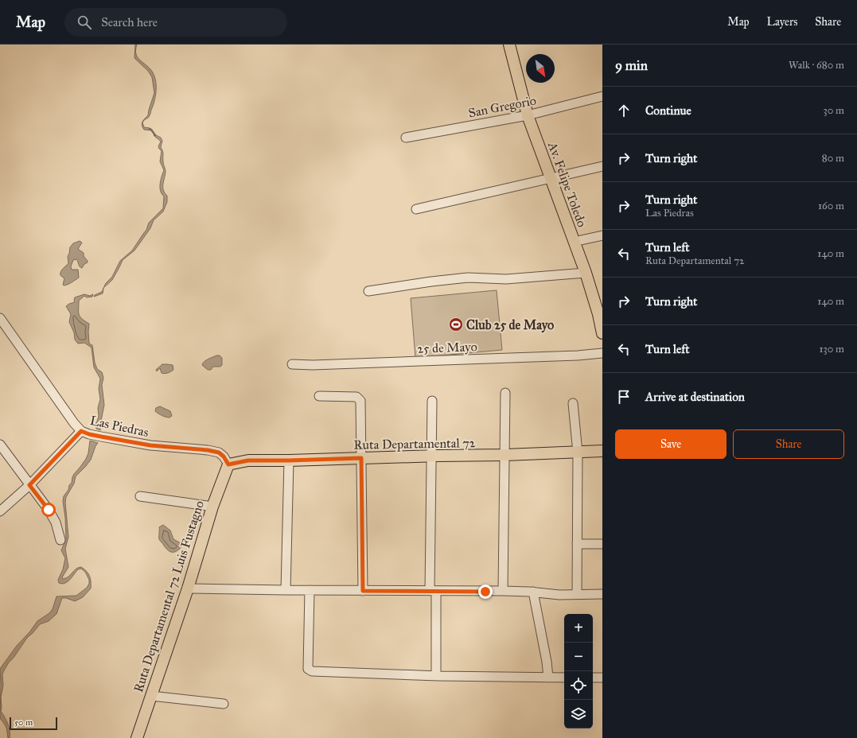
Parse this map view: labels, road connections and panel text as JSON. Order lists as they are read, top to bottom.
{
  "streets": {
    "main road": ["Av. Felipe Toledo", "Ruta Departamental 72", "Ruta Departamental 72 Luis Fustagno"],
    "street": ["San Gregorio", "25 de Mayo", "Las Piedras"]
  },
  "crossings": [
    ["San Gregorio", "Av. Felipe Toledo"],
    ["Las Piedras", "Ruta Departamental 72"],
    ["Las Piedras", "Ruta Departamental 72 Luis Fustagno"],
    ["Ruta Departamental 72", "Ruta Departamental 72 Luis Fustagno"]
  ],
  "places": {
    "sports": ["Club 25 de Mayo"]
  },
  "scale_bar": "50 m",
  "north": "bottom right",
  "page": {
    "header": "Map",
    "search": "Search here",
    "nav": ["Map", "Layers", "Share"],
    "heading": ["9 min", "Walk · 680 m"],
    "list": [
      ["Continue", "30 m"],
      ["Turn right", "80 m"],
      ["Turn right", "Las Piedras", "160 m"],
      ["Turn left", "Ruta Departamental 72", "140 m"],
      ["Turn right", "140 m"],
      ["Turn left", "130 m"],
      "Arrive at destination"
    ],
    "buttons": ["Save", "Share"],
    "map_buttons": ["+", "−"],
    "scale": "50 m"
  }
}
